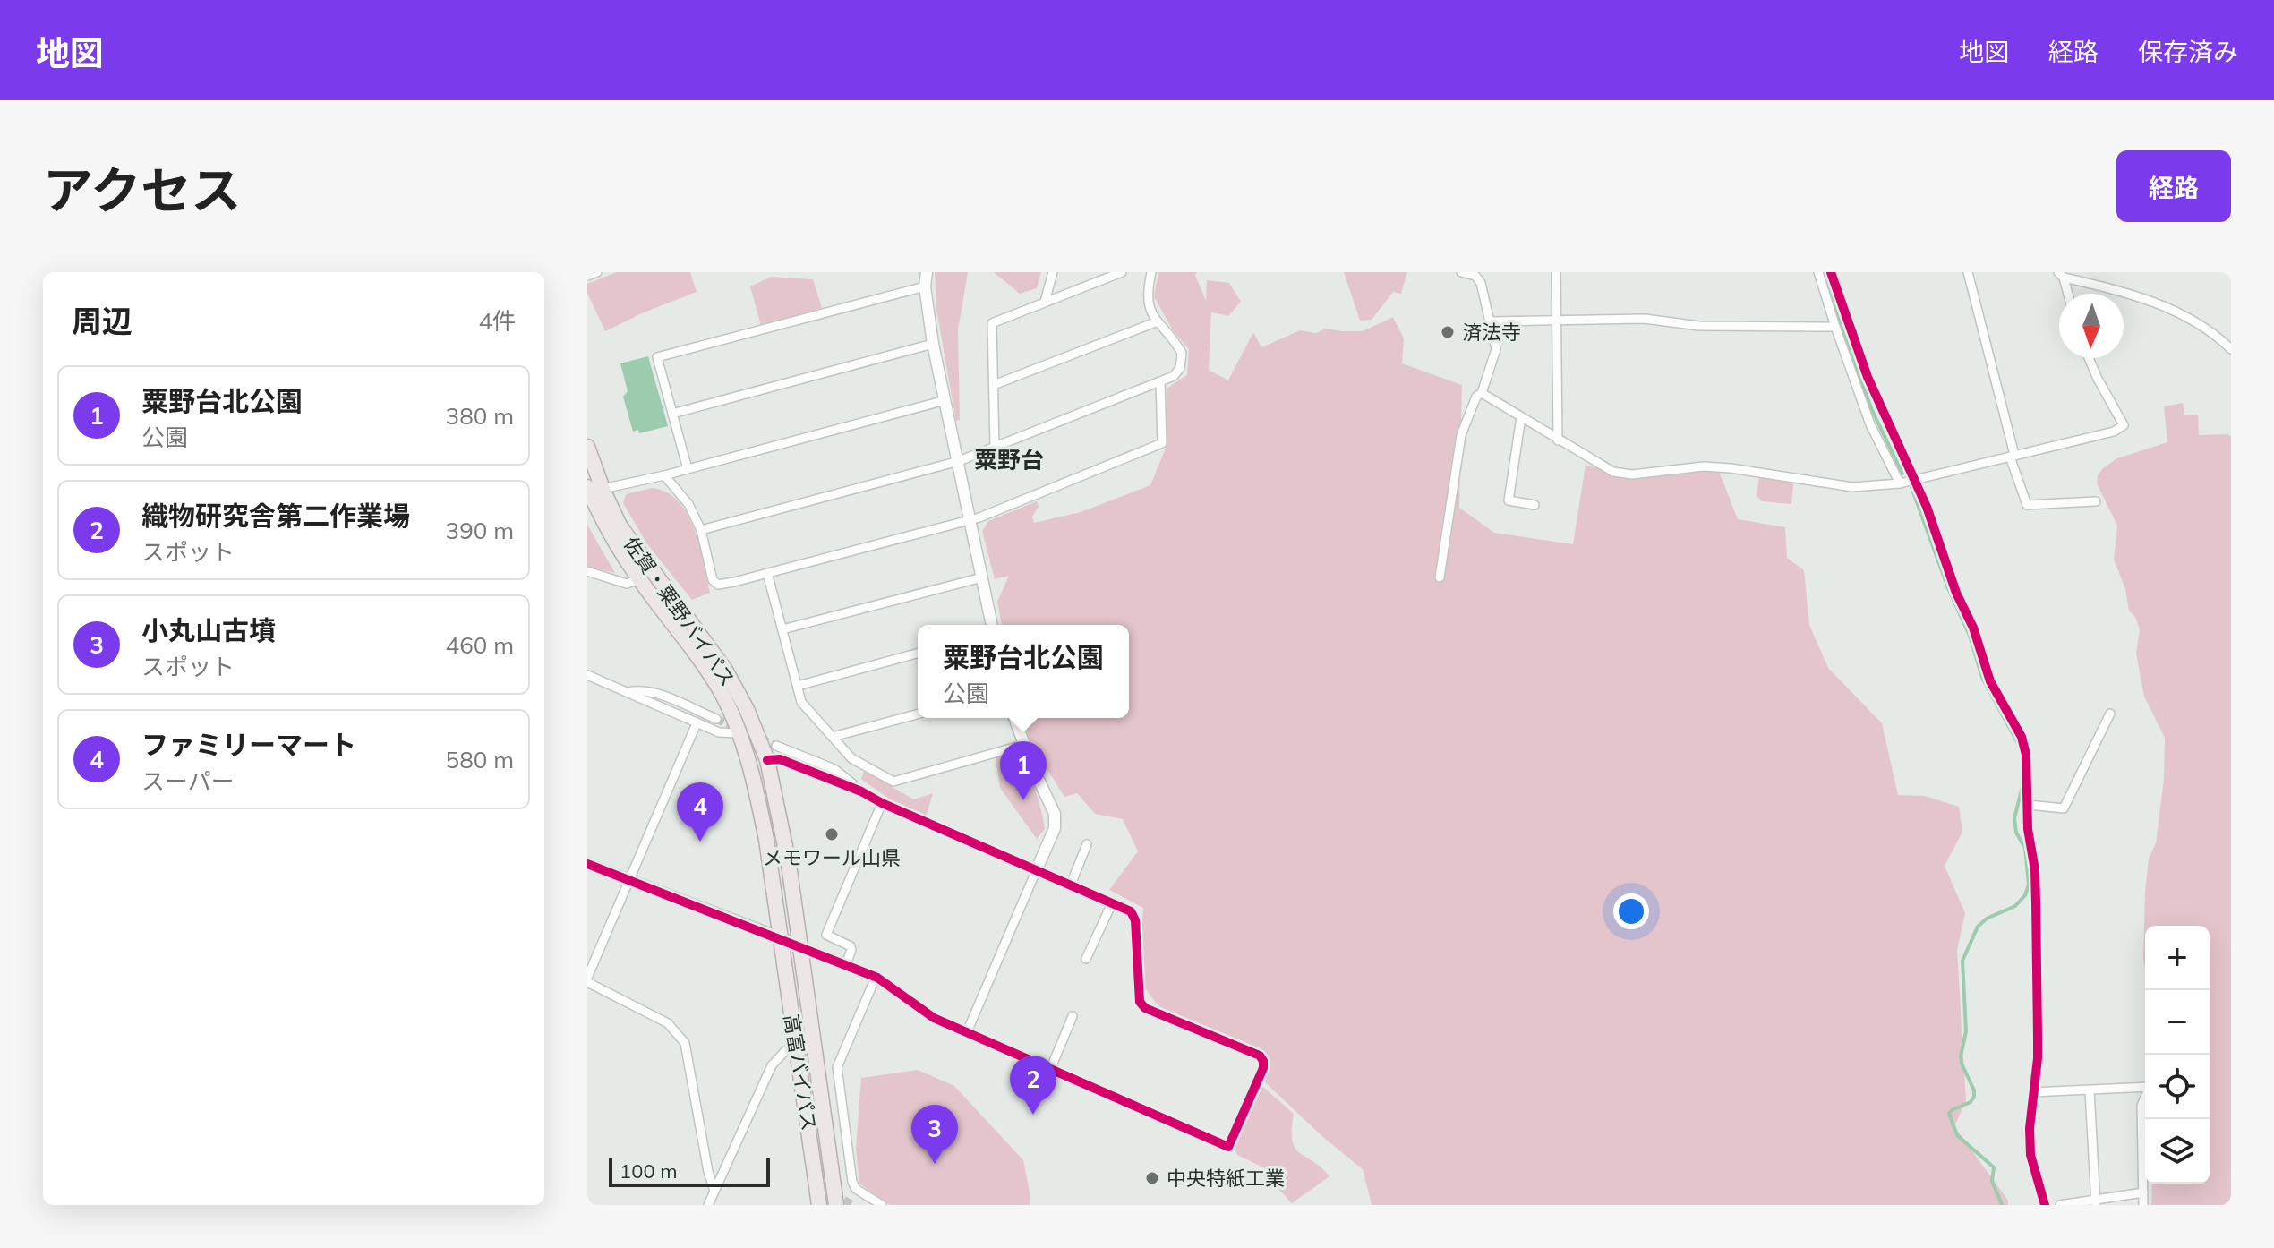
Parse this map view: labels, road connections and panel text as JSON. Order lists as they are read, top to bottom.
{
  "streets": {
    "highway": ["佐賀・粟野バイパス", "高富バイパス"]
  },
  "crossings": [
    ["佐賀・粟野バイパス", "高富バイパス"]
  ],
  "districts": ["粟野台"],
  "places": ["済法寺", "メモワール山県", "中央特紙工業"],
  "scale_bar": "100 m",
  "north": "bottom",
  "page": {
    "header": "地図",
    "nav": ["地図", "経路", "保存済み"],
    "title": "アクセス",
    "buttons": "経路",
    "heading": ["周辺", "4件"],
    "list": [
      {
        "mark": "1",
        "name": "粟野台北公園",
        "note": "公園",
        "value": "380 m"
      },
      {
        "mark": "2",
        "name": "織物研究舎第二作業場",
        "note": "スポット",
        "value": "390 m"
      },
      {
        "mark": "3",
        "name": "小丸山古墳",
        "note": "スポット",
        "value": "460 m"
      },
      {
        "mark": "4",
        "name": "ファミリーマート",
        "note": "スーパー",
        "value": "580 m"
      }
    ],
    "popup": ["粟野台北公園", "公園"],
    "pins": [
      "1",
      "4",
      "2",
      "3"
    ],
    "map_buttons": ["+", "−"],
    "scale": "100 m"
  }
}
